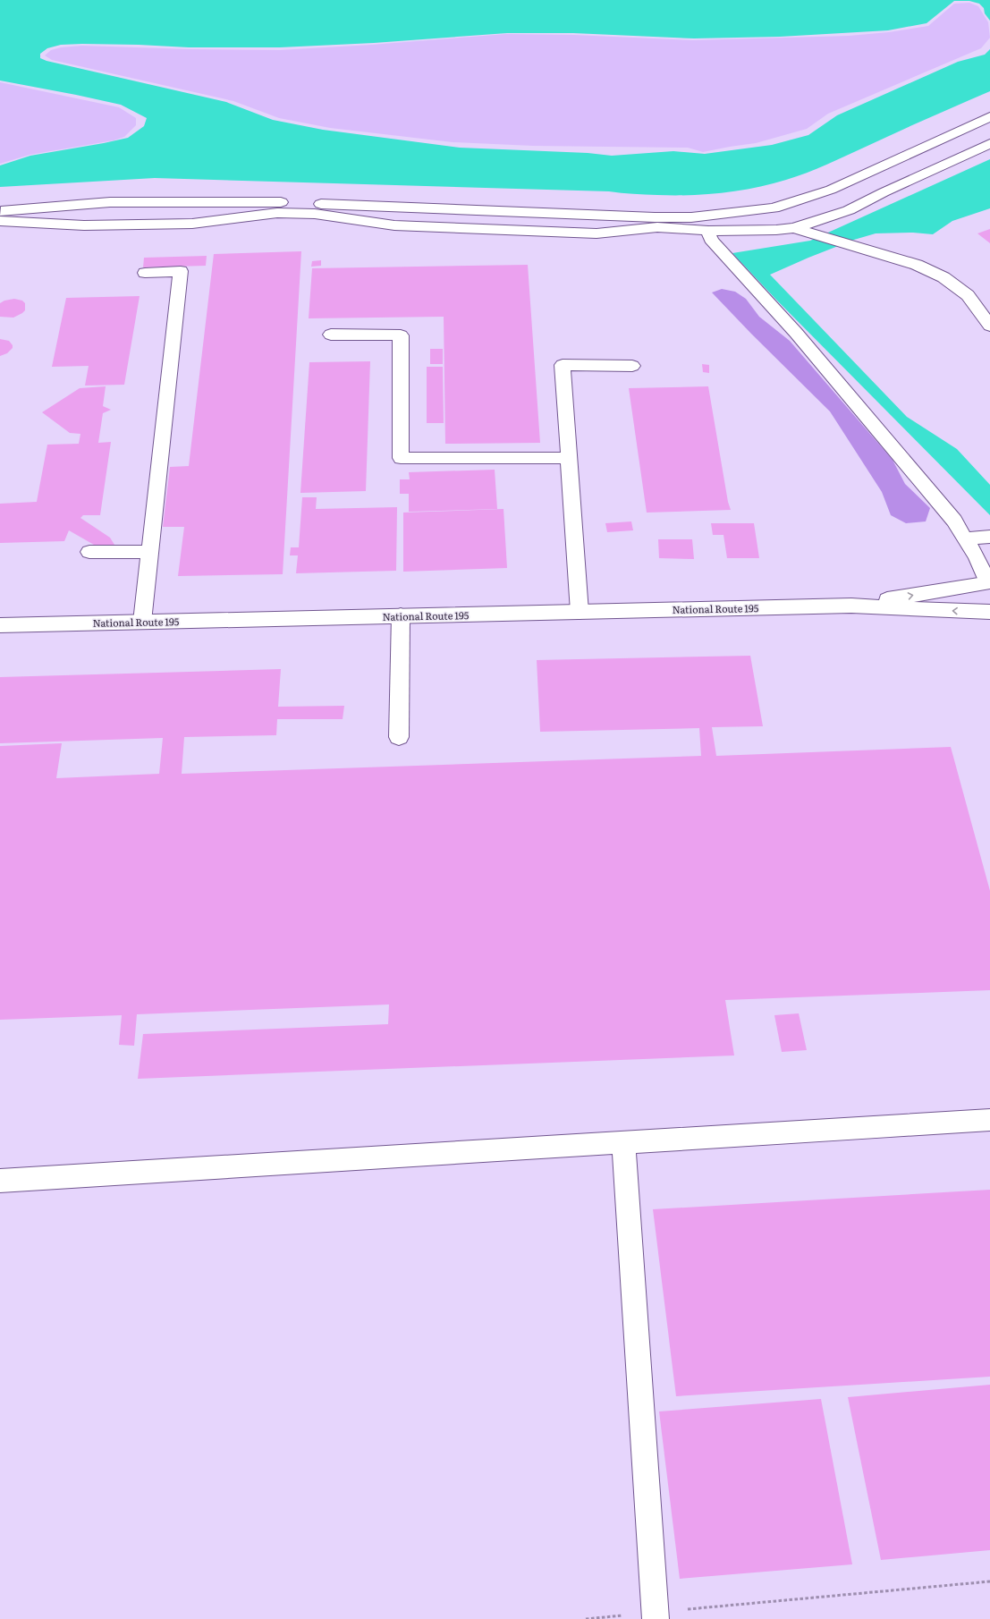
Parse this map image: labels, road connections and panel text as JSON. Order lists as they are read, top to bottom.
{
  "streets": {
    "main road": ["National Route 195"]
  }
}
